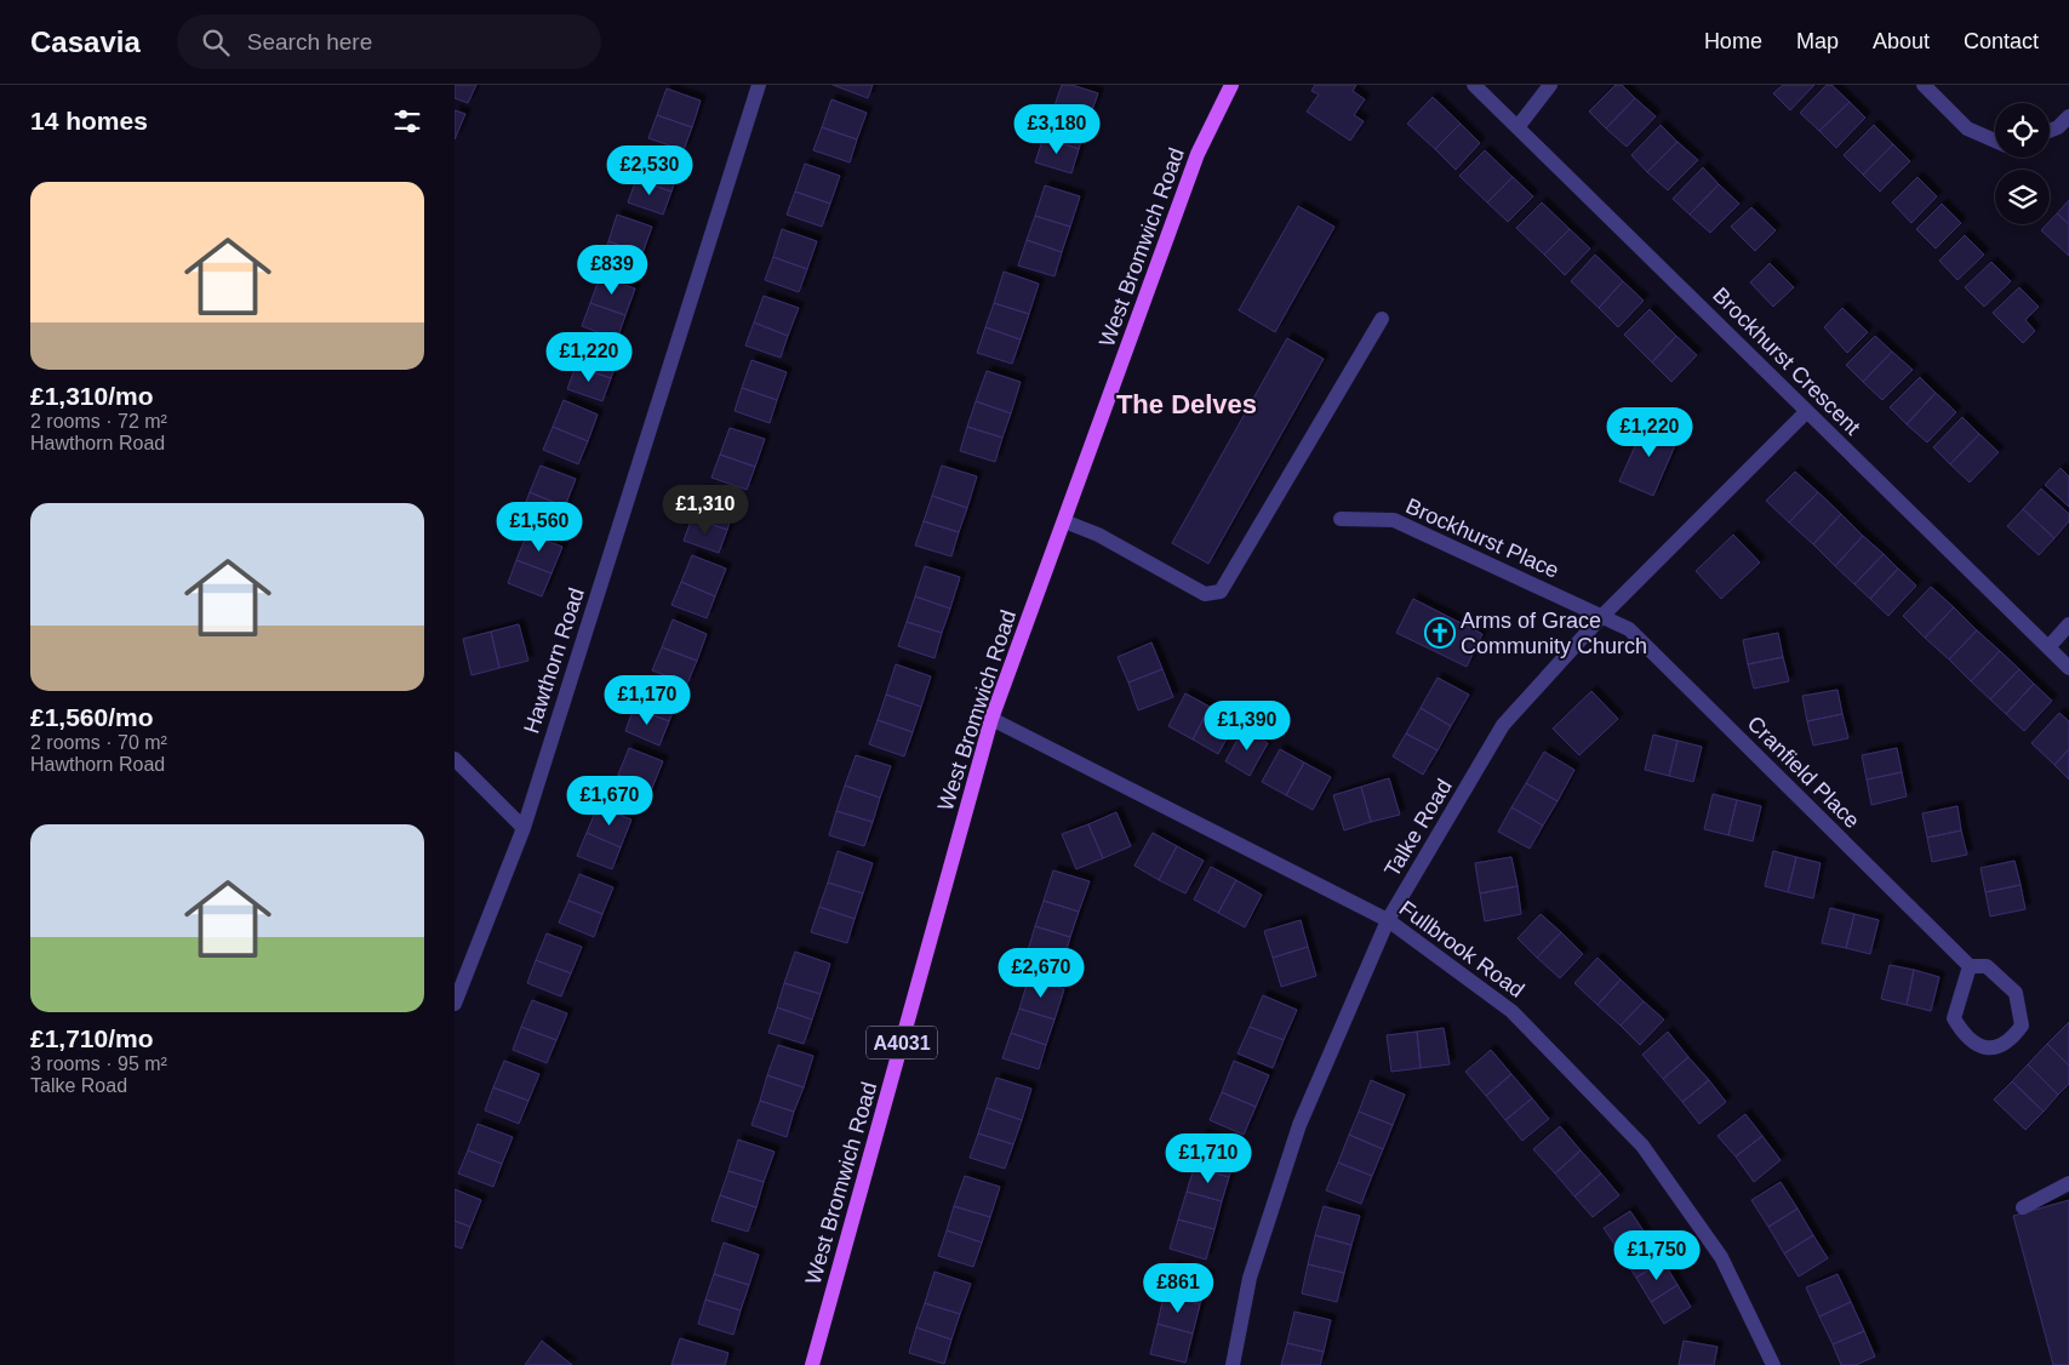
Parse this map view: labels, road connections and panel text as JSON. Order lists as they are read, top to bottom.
{
  "streets": {
    "main road": ["West Bromwich Road", "A4031"],
    "street": [
      "Brockhurst Crescent",
      "Brockhurst Place",
      "Hawthorn Road",
      "Cranfield Place",
      "Talke Road",
      "Fullbrook Road"
    ]
  },
  "crossings": [
    ["West Bromwich Road", "Fullbrook Road"],
    ["Brockhurst Crescent", "Talke Road"],
    ["Brockhurst Place", "Cranfield Place"],
    ["Brockhurst Place", "Talke Road"],
    ["Cranfield Place", "Talke Road"],
    ["Talke Road", "Fullbrook Road"]
  ],
  "districts": ["The Delves"],
  "places": {
    "church": ["Arms of Grace Community Church"]
  },
  "page": {
    "header": "Casavia",
    "search": "Search here",
    "nav": [
      "Home",
      "Map",
      "About",
      "Contact"
    ],
    "heading": "14 homes",
    "price": [
      "£3,180",
      "£2,530",
      "£839",
      "£1,220",
      "£1,220",
      "£1,310",
      "£1,560",
      "£1,170",
      "£1,390",
      "£1,670",
      "£2,670",
      "£1,710",
      "£1,750",
      "£861"
    ],
    "list": [
      {
        "name": "£1,310/mo",
        "note": "2 rooms · 72 m² · Hawthorn Road"
      },
      {
        "name": "£1,560/mo",
        "note": "2 rooms · 70 m² · Hawthorn Road"
      },
      {
        "name": "£1,710/mo",
        "note": "3 rooms · 95 m² · Talke Road"
      }
    ]
  }
}
